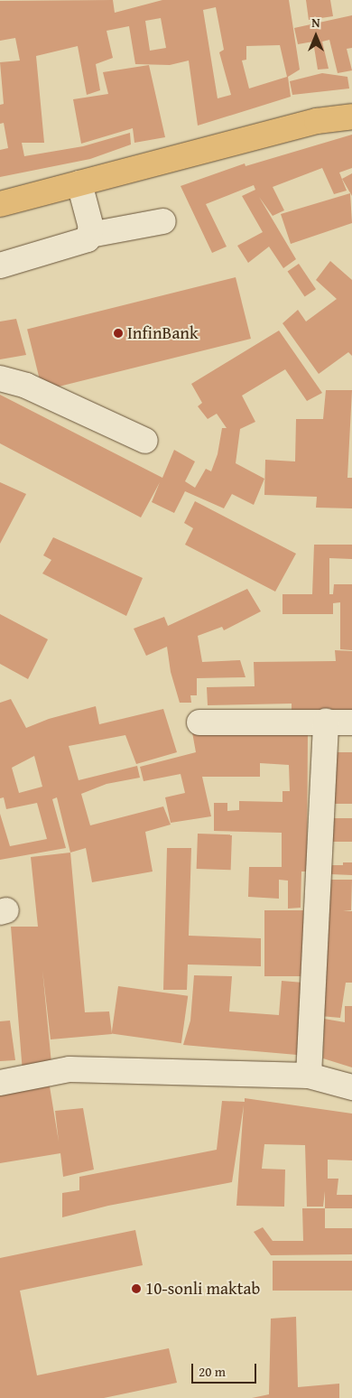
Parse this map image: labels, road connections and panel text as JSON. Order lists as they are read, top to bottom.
{
  "places": ["InfinBank", "10-sonli maktab"],
  "scale_bar": "20 m",
  "north": "top"
}
